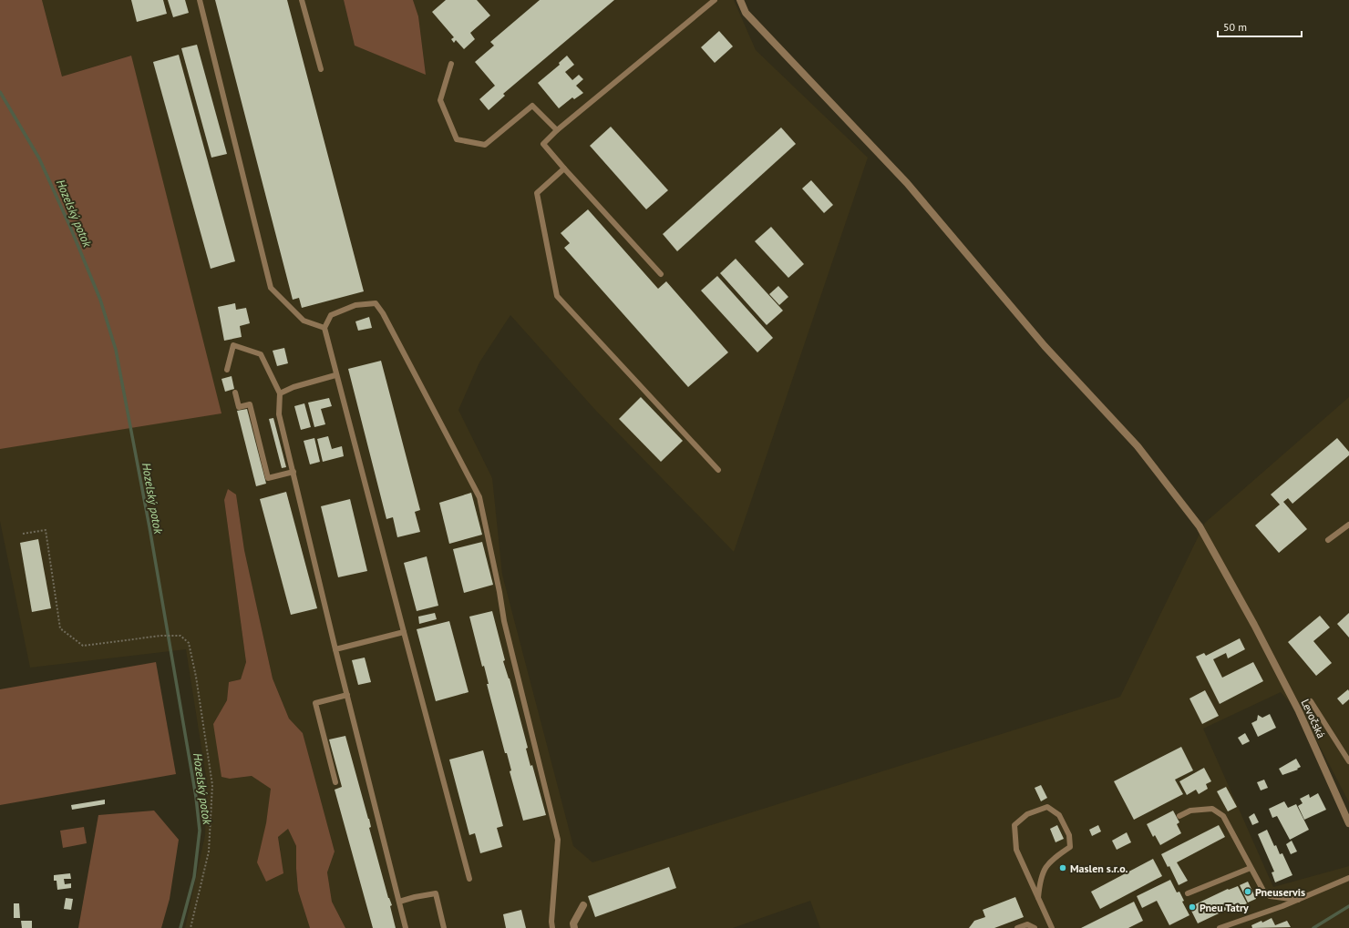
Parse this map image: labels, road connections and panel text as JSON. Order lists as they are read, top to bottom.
{
  "streets": {
    "street": ["Levočská"]
  },
  "water": ["Hozelský potok"],
  "places": ["Maslen s.r.o.", "Pneuservis", "Pneu Tatry"],
  "scale_bar": "50 m"
}
